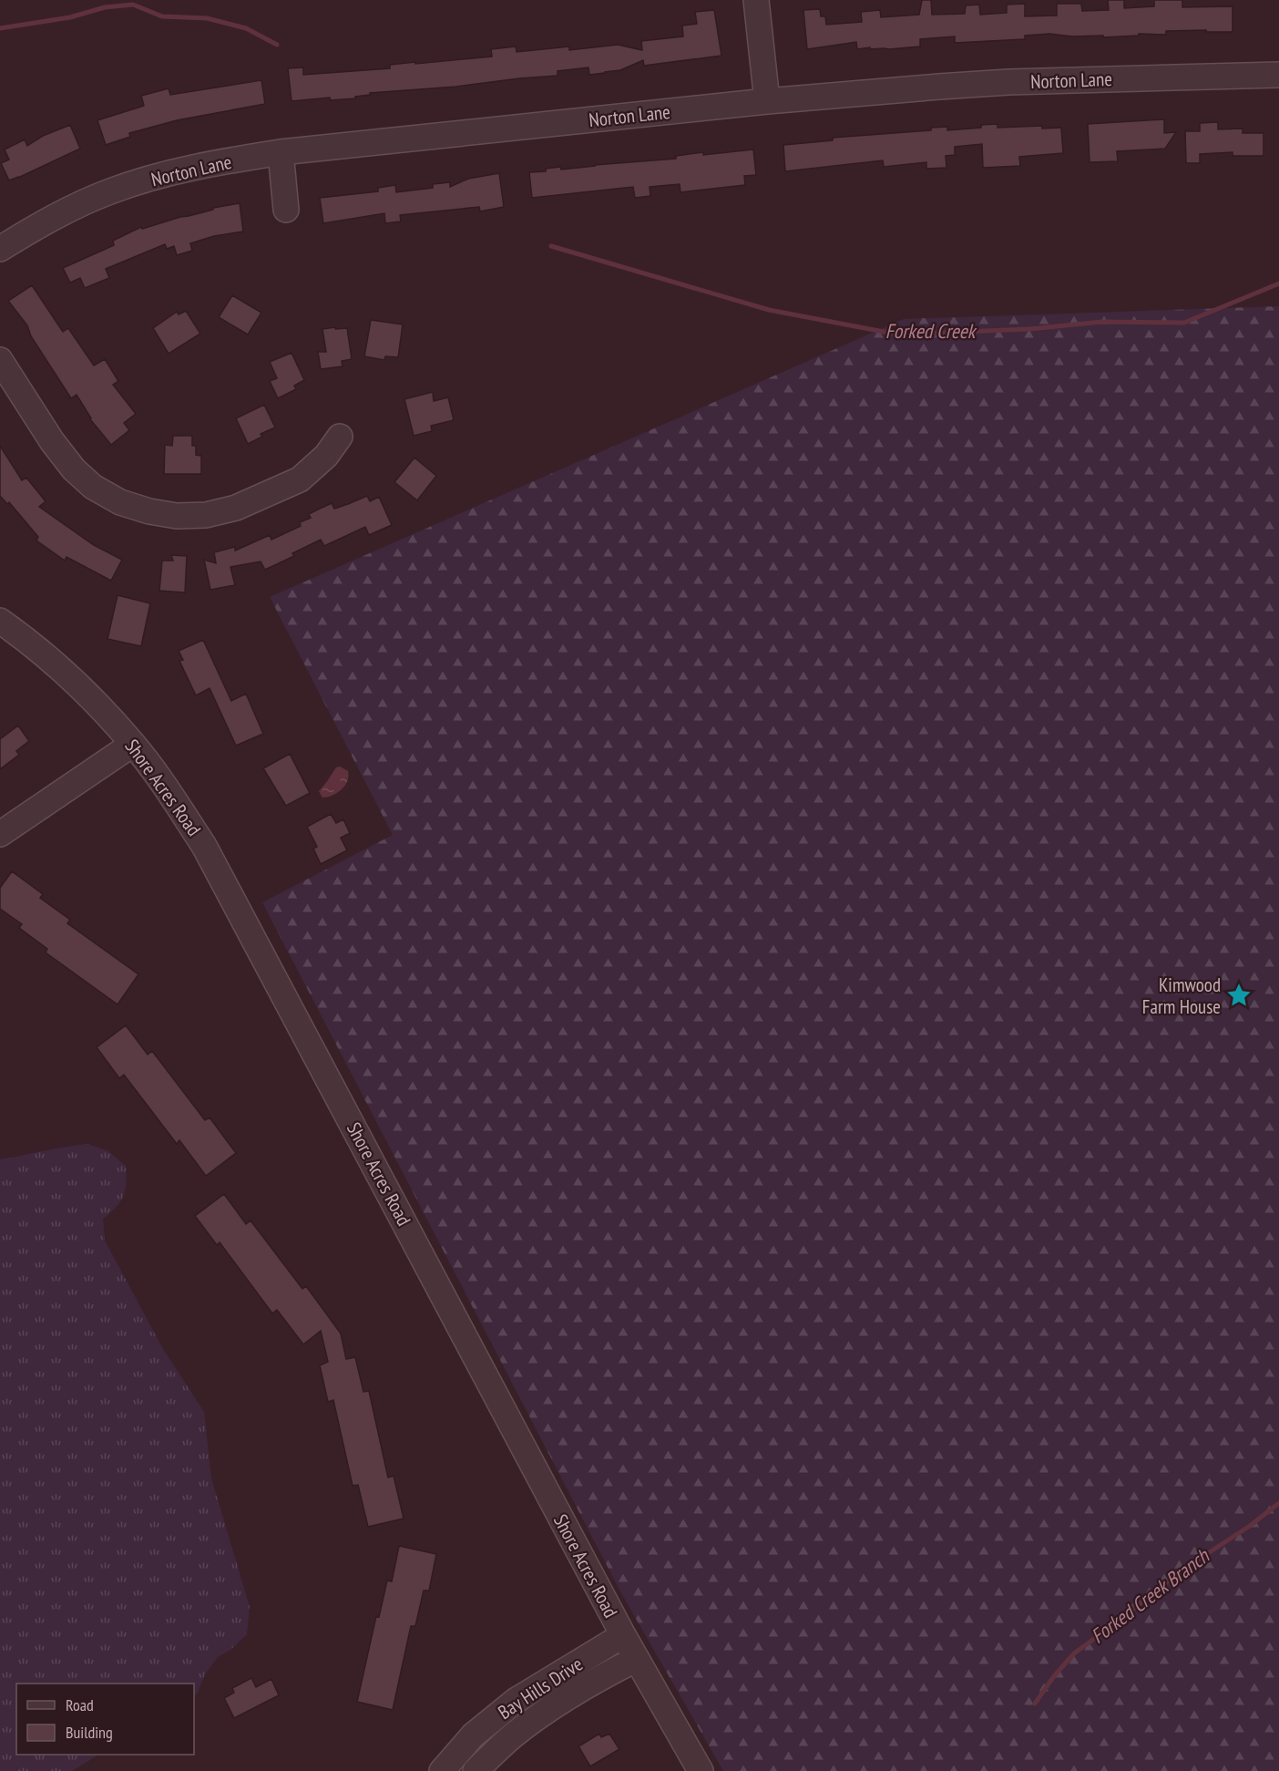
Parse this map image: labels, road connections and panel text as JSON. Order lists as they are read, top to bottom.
{
  "streets": {
    "street": ["Norton Lane", "Shore Acres Road", "Bay Hills Drive"]
  },
  "crossings": [
    ["Shore Acres Road", "Bay Hills Drive"]
  ],
  "water": ["Forked Creek", "Forked Creek Branch"],
  "places": {
    "place": ["Kimwood Farm House"]
  },
  "legend": ["Road", "Building"]
}
